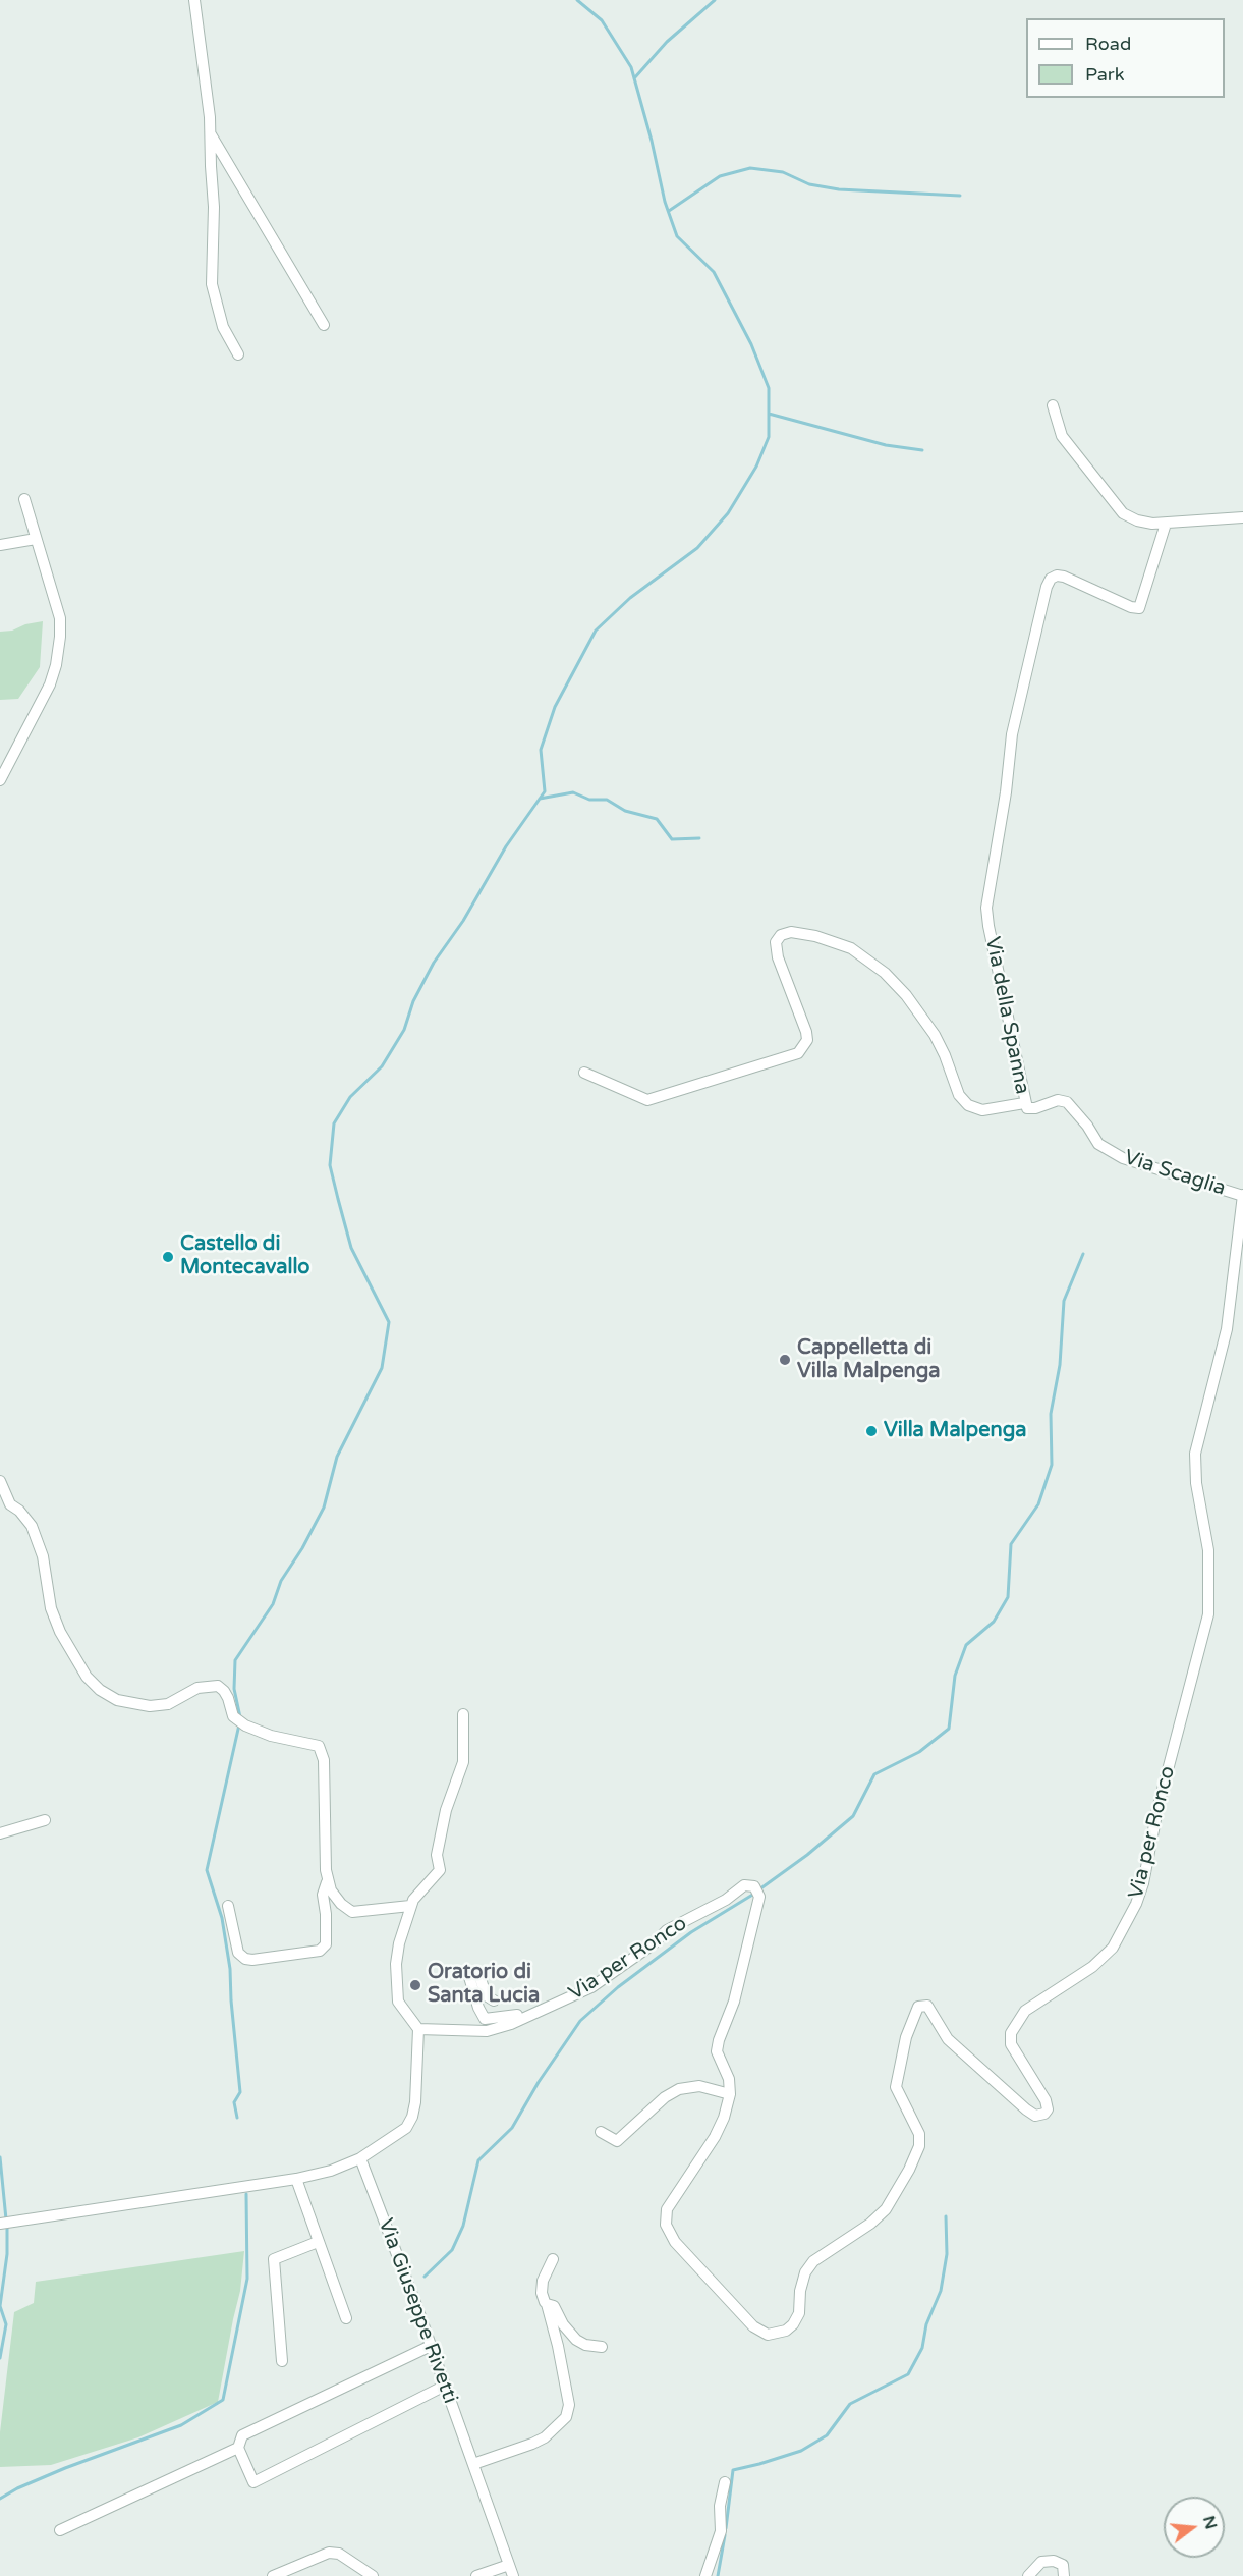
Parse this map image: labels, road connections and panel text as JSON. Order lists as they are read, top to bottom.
{
  "streets": {
    "street": [
      "Via della Spanna",
      "Via Scaglia",
      "Via per Ronco",
      "Via Giuseppe Rivetti"
    ]
  },
  "crossings": [
    ["Via della Spanna", "Via Scaglia"],
    ["Via Scaglia", "Via per Ronco"]
  ],
  "places": [
    "Castello di Montecavallo",
    "Cappelletta di Villa Malpenga",
    "Villa Malpenga",
    "Oratorio di Santa Lucia"
  ],
  "legend": ["Road", "Park"],
  "north": "right"
}
